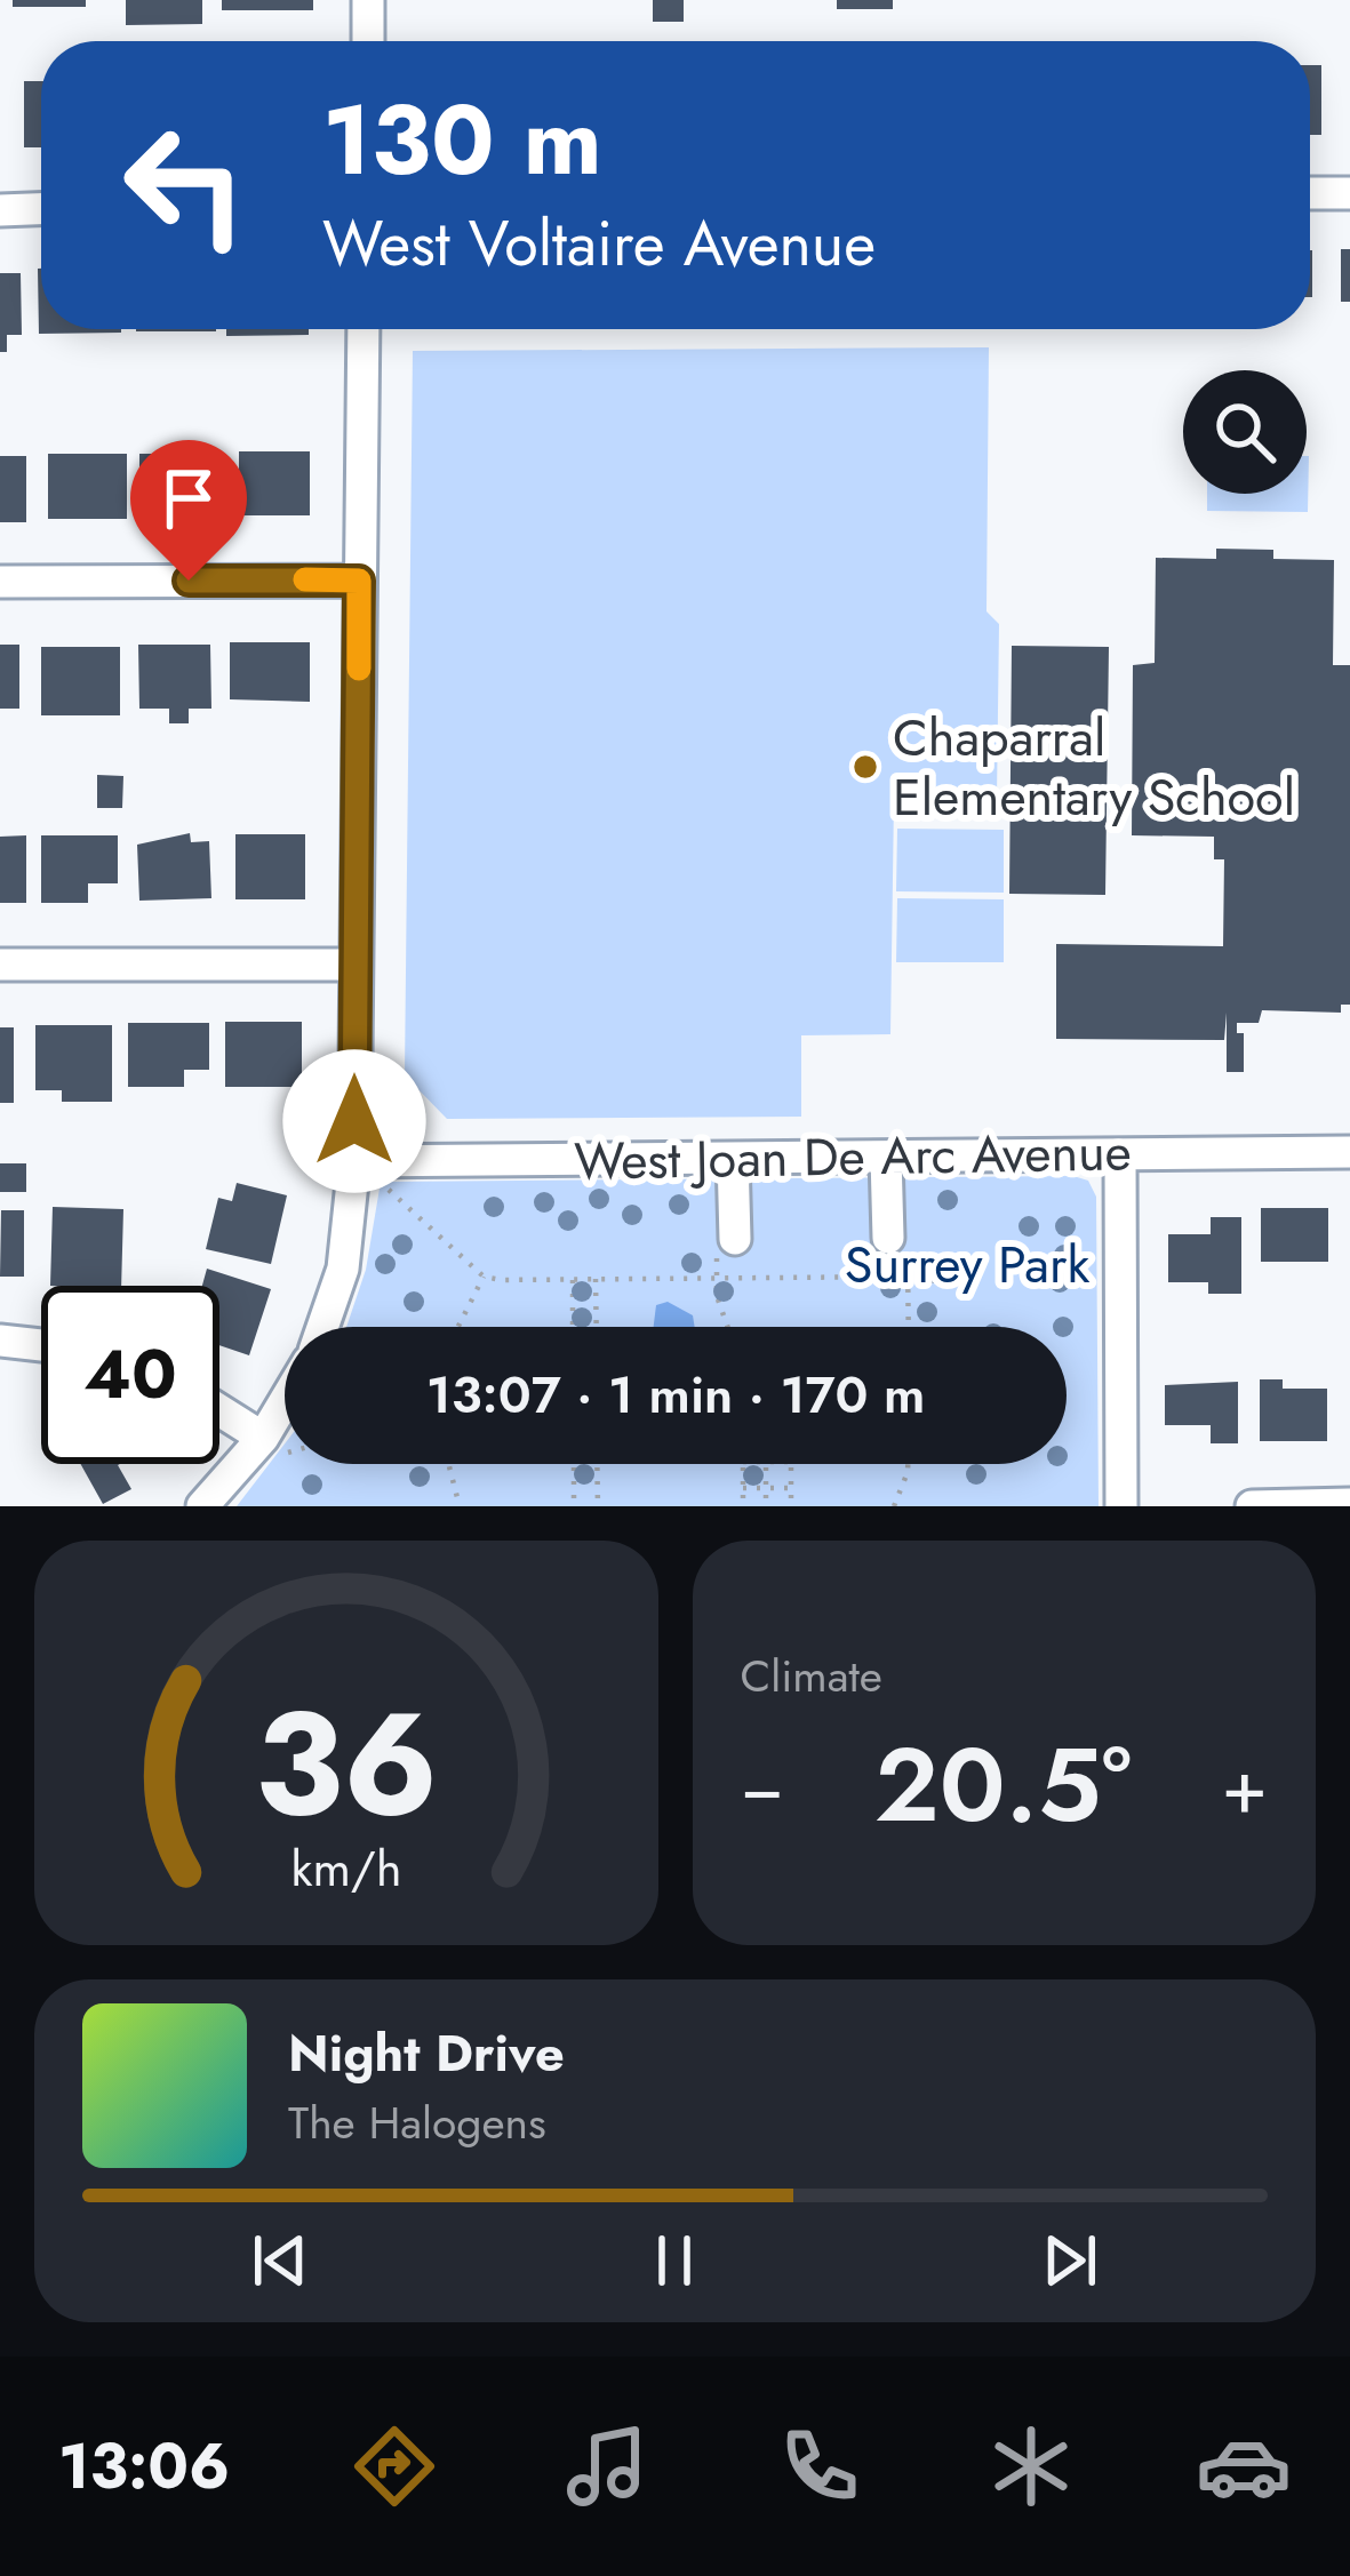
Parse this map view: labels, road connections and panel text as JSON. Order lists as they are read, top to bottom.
{
  "streets": {
    "street": ["West Joan De Arc Avenue"]
  },
  "parks": ["Surrey Park"],
  "places": ["Chaparral Elementary School"],
  "page": {
    "turn": ["130 m", "West Voltaire Avenue"],
    "limit": "40",
    "trip": "13:07 · 1 min · 170 m",
    "tile": "Climate",
    "heat": ["−", "20.5°", "+"],
    "song": ["Night Drive", "The Halogens"],
    "tabs": "13:06",
    "gauge": ["36", "km/h"]
  }
}
